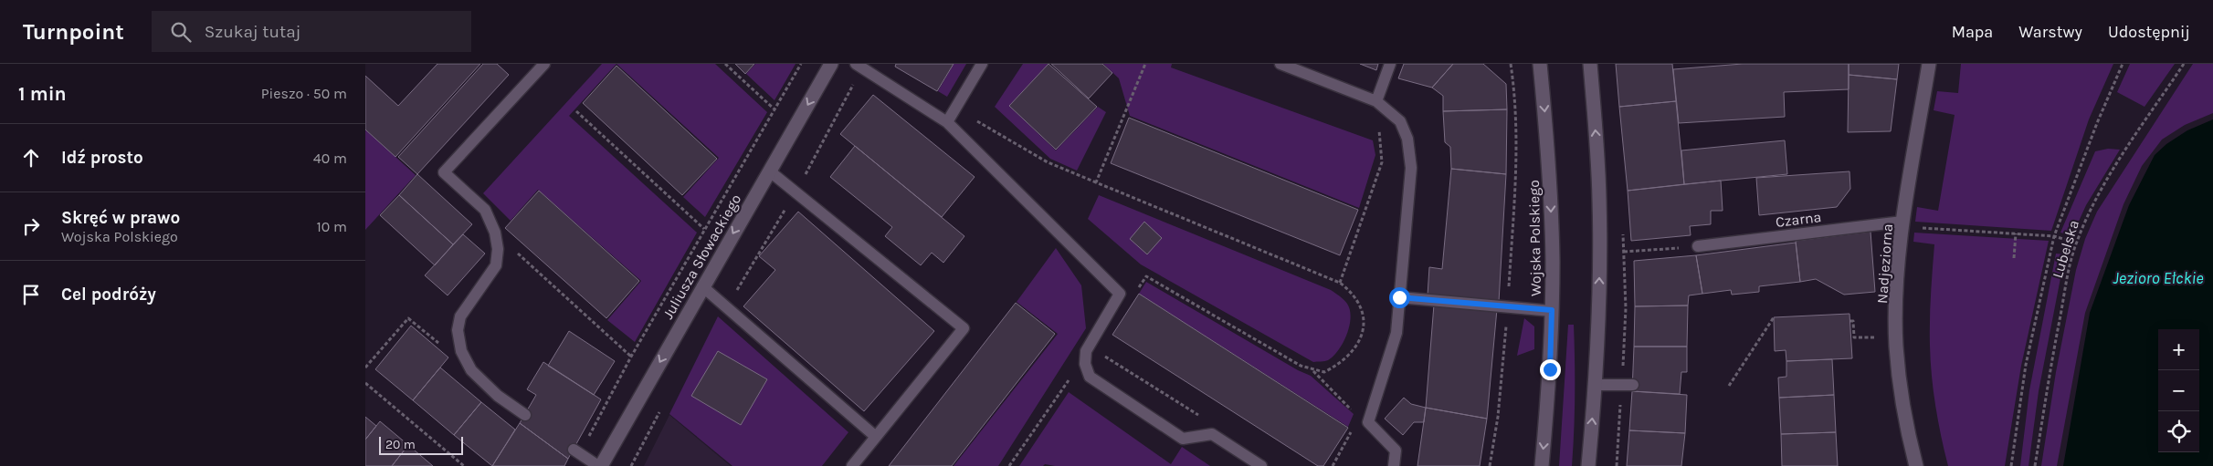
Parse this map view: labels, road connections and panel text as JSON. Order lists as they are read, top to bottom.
{
  "streets": {
    "street": ["Wojska Polskiego", "Juliusza Słowackiego", "Nadjeziorna"],
    "lane": ["Czarna"],
    "path": ["Lubelska"]
  },
  "crossings": [
    ["Czarna", "Nadjeziorna"]
  ],
  "one_way": ["Juliusza Słowackiego"],
  "water": ["Jezioro Ełckie"],
  "scale_bar": "20 m",
  "page": {
    "header": "Turnpoint",
    "search": "Szukaj tutaj",
    "nav": ["Mapa", "Warstwy", "Udostępnij"],
    "heading": ["1 min", "Pieszo · 50 m"],
    "list": [
      ["Idź prosto", "40 m"],
      ["Skręć w prawo", "Wojska Polskiego", "10 m"],
      "Cel podróży"
    ],
    "map_buttons": ["+", "−"],
    "scale": "20 m"
  }
}
